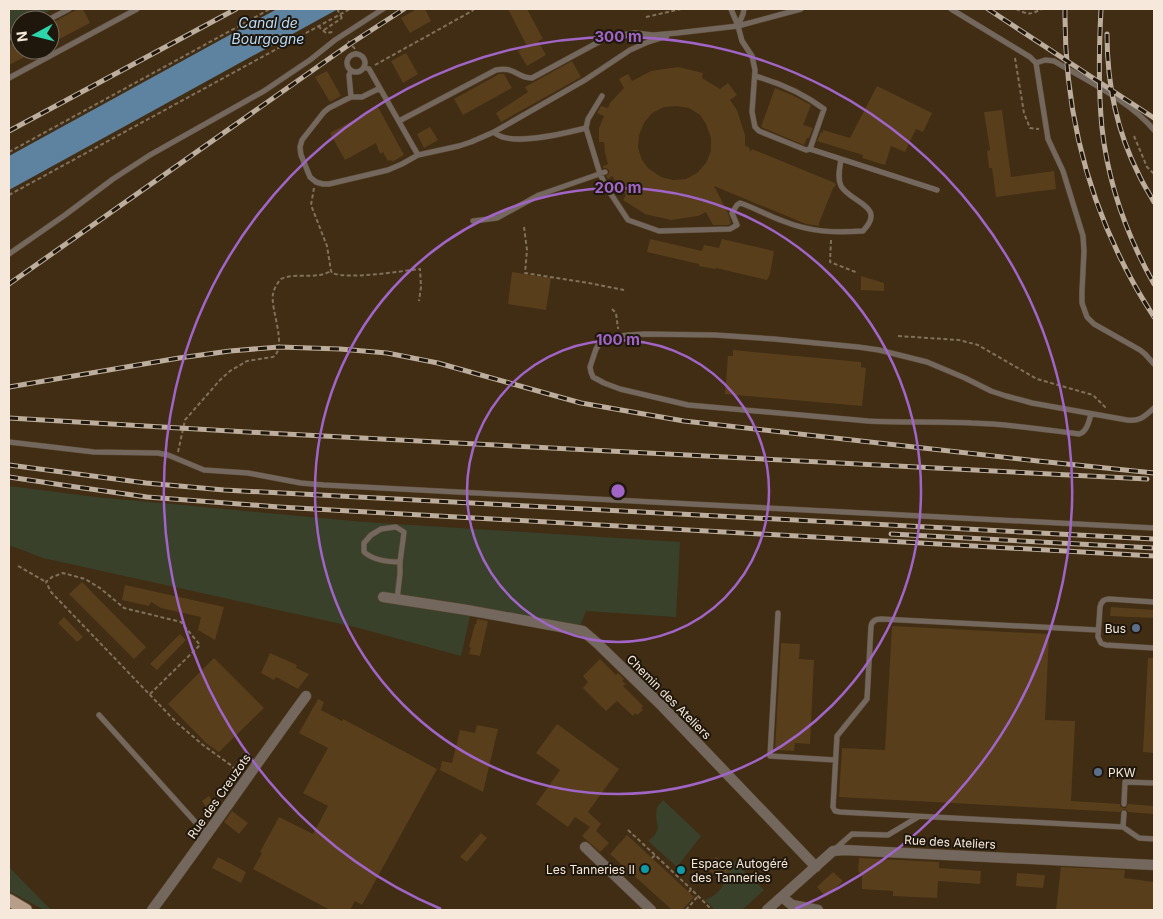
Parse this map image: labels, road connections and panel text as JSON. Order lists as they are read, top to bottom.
{
  "streets": {
    "street": ["Chemin des Ateliers", "Rue des Creuzots", "Rue des Ateliers"]
  },
  "water": ["Canal de Bourgogne"],
  "places": [
    "Bus",
    "PKW",
    "Les Tanneries II",
    "Espace Autogéré des Tanneries"
  ],
  "north": "left",
  "rings": ["300 m", "200 m", "100 m"]
}
